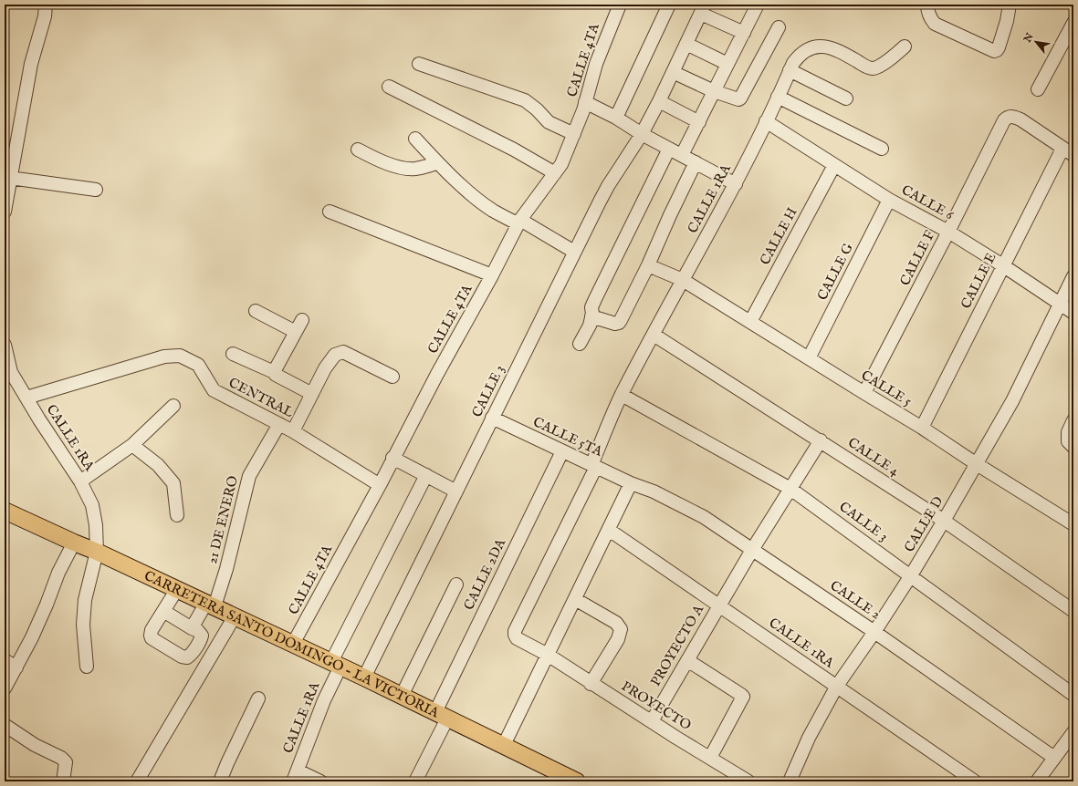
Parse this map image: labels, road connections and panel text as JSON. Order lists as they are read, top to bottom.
{
  "streets": {
    "main road": ["CARRETERA SANTO DOMINGO - LA VICTORIA"],
    "street": [
      "CALLE 4TA",
      "CALLE 1RA",
      "CALLE 6",
      "CALLE H",
      "CALLE F",
      "CALLE G",
      "CALLE E",
      "CALLE 5",
      "CALLE 3",
      "CENTRAL",
      "CALLE 5TA",
      "CALLE 4",
      "21 DE ENERO",
      "CALLE D",
      "CALLE 2DA",
      "CALLE 2",
      "PROYECTO A",
      "PROYECTO"
    ]
  },
  "crossings": [
    ["CALLE 4TA", "CENTRAL"],
    ["CALLE 4TA", "CARRETERA SANTO DOMINGO - LA VICTORIA"],
    ["CALLE 1RA", "CALLE 6"],
    ["CALLE 1RA", "CALLE 5"],
    ["CALLE 1RA", "CALLE 3"],
    ["CALLE 1RA", "CENTRAL"],
    ["CALLE 1RA", "CALLE 5TA"],
    ["CALLE 1RA", "CALLE 4"],
    ["CALLE 1RA", "CALLE D"],
    ["CALLE 1RA", "CARRETERA SANTO DOMINGO - LA VICTORIA"],
    ["CALLE 1RA", "PROYECTO A"],
    ["CALLE 1RA", "PROYECTO"],
    ["CALLE 6", "CALLE H"],
    ["CALLE 6", "CALLE F"],
    ["CALLE 6", "CALLE G"],
    ["CALLE 6", "CALLE E"],
    ["CALLE 6", "CALLE D"],
    ["CALLE H", "CALLE 5"],
    ["CALLE F", "CALLE E"],
    ["CALLE F", "CALLE 5"],
    ["CALLE G", "CALLE 5"],
    ["CALLE E", "CALLE 5"],
    ["CALLE 5", "CALLE D"],
    ["CALLE 3", "CALLE 5TA"],
    ["CALLE 3", "CALLE D"],
    ["CALLE 3", "CARRETERA SANTO DOMINGO - LA VICTORIA"],
    ["CALLE 3", "PROYECTO A"],
    ["CENTRAL", "21 DE ENERO"],
    ["CALLE 5TA", "CALLE 2DA"],
    ["CALLE 5TA", "CALLE 2"],
    ["CALLE 4", "CALLE D"],
    ["CALLE 4", "PROYECTO A"],
    ["21 DE ENERO", "CARRETERA SANTO DOMINGO - LA VICTORIA"],
    ["CALLE D", "CALLE 2"],
    ["CALLE 2DA", "CARRETERA SANTO DOMINGO - LA VICTORIA"],
    ["CALLE 2", "PROYECTO A"],
    ["PROYECTO A", "PROYECTO"]
  ],
  "north": "top left"
}
